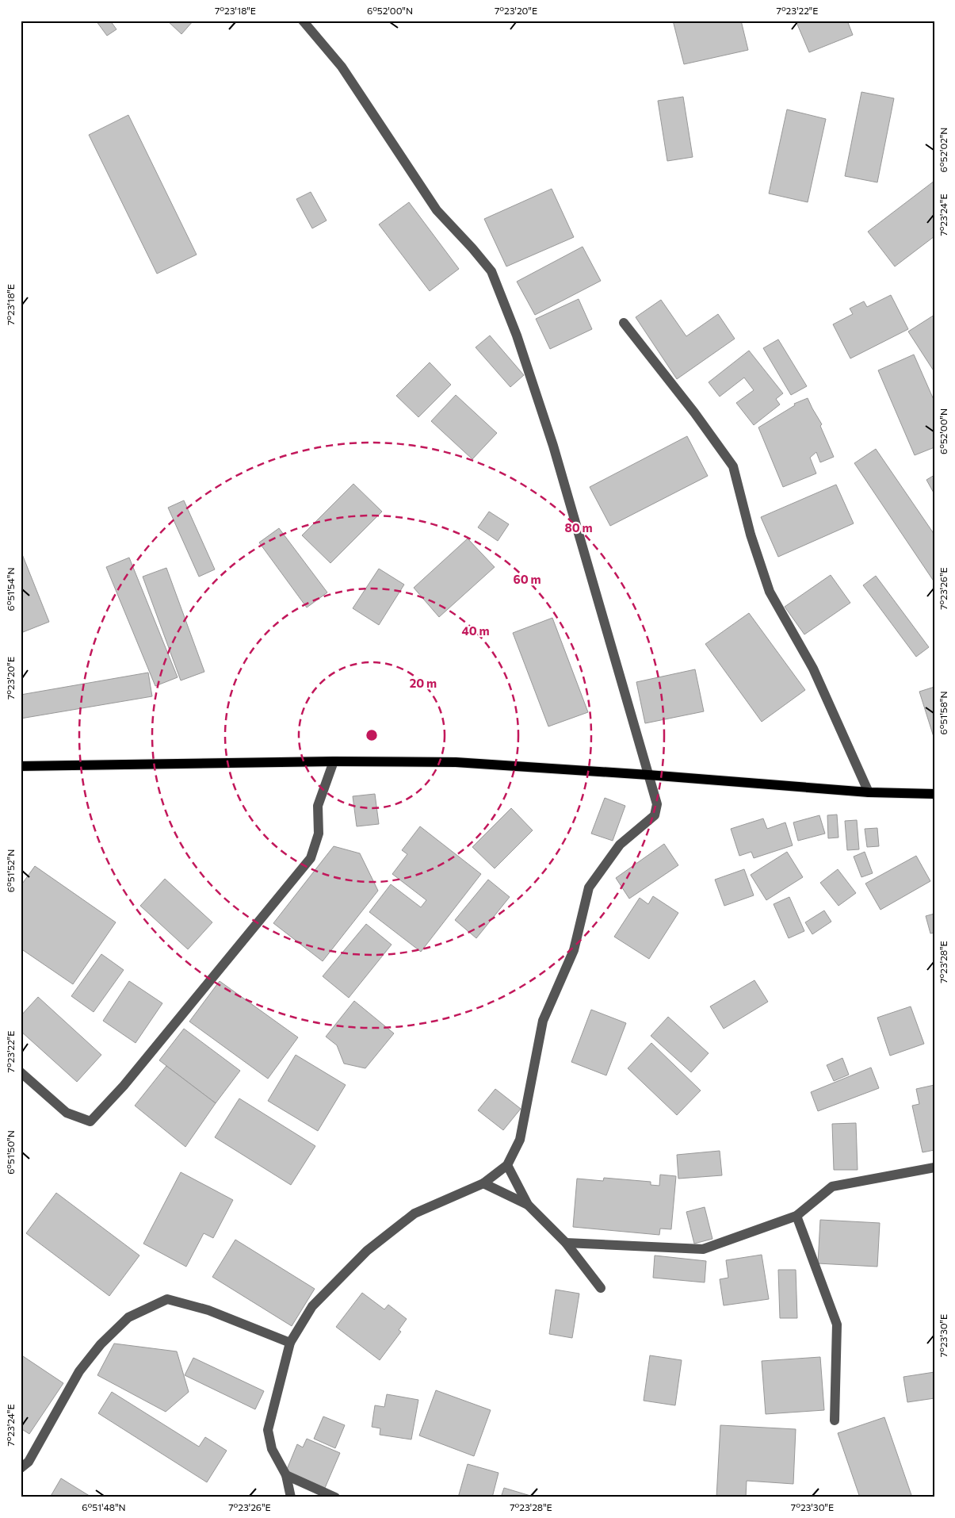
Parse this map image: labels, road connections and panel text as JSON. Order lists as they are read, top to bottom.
{
  "coordinates": [
    "7°23'18\"E",
    "6°52'00\"N",
    "7°23'20\"E",
    "7°23'22\"E",
    "6°52'02\"N",
    "7°23'24\"E",
    "7°23'26\"E",
    "6°51'54\"N",
    "6°51'58\"N",
    "6°51'52\"N",
    "7°23'28\"E",
    "6°51'50\"N",
    "7°23'30\"E",
    "6°51'48\"N"
  ],
  "rings": [
    "80 m",
    "60 m",
    "40 m",
    "20 m"
  ]
}
